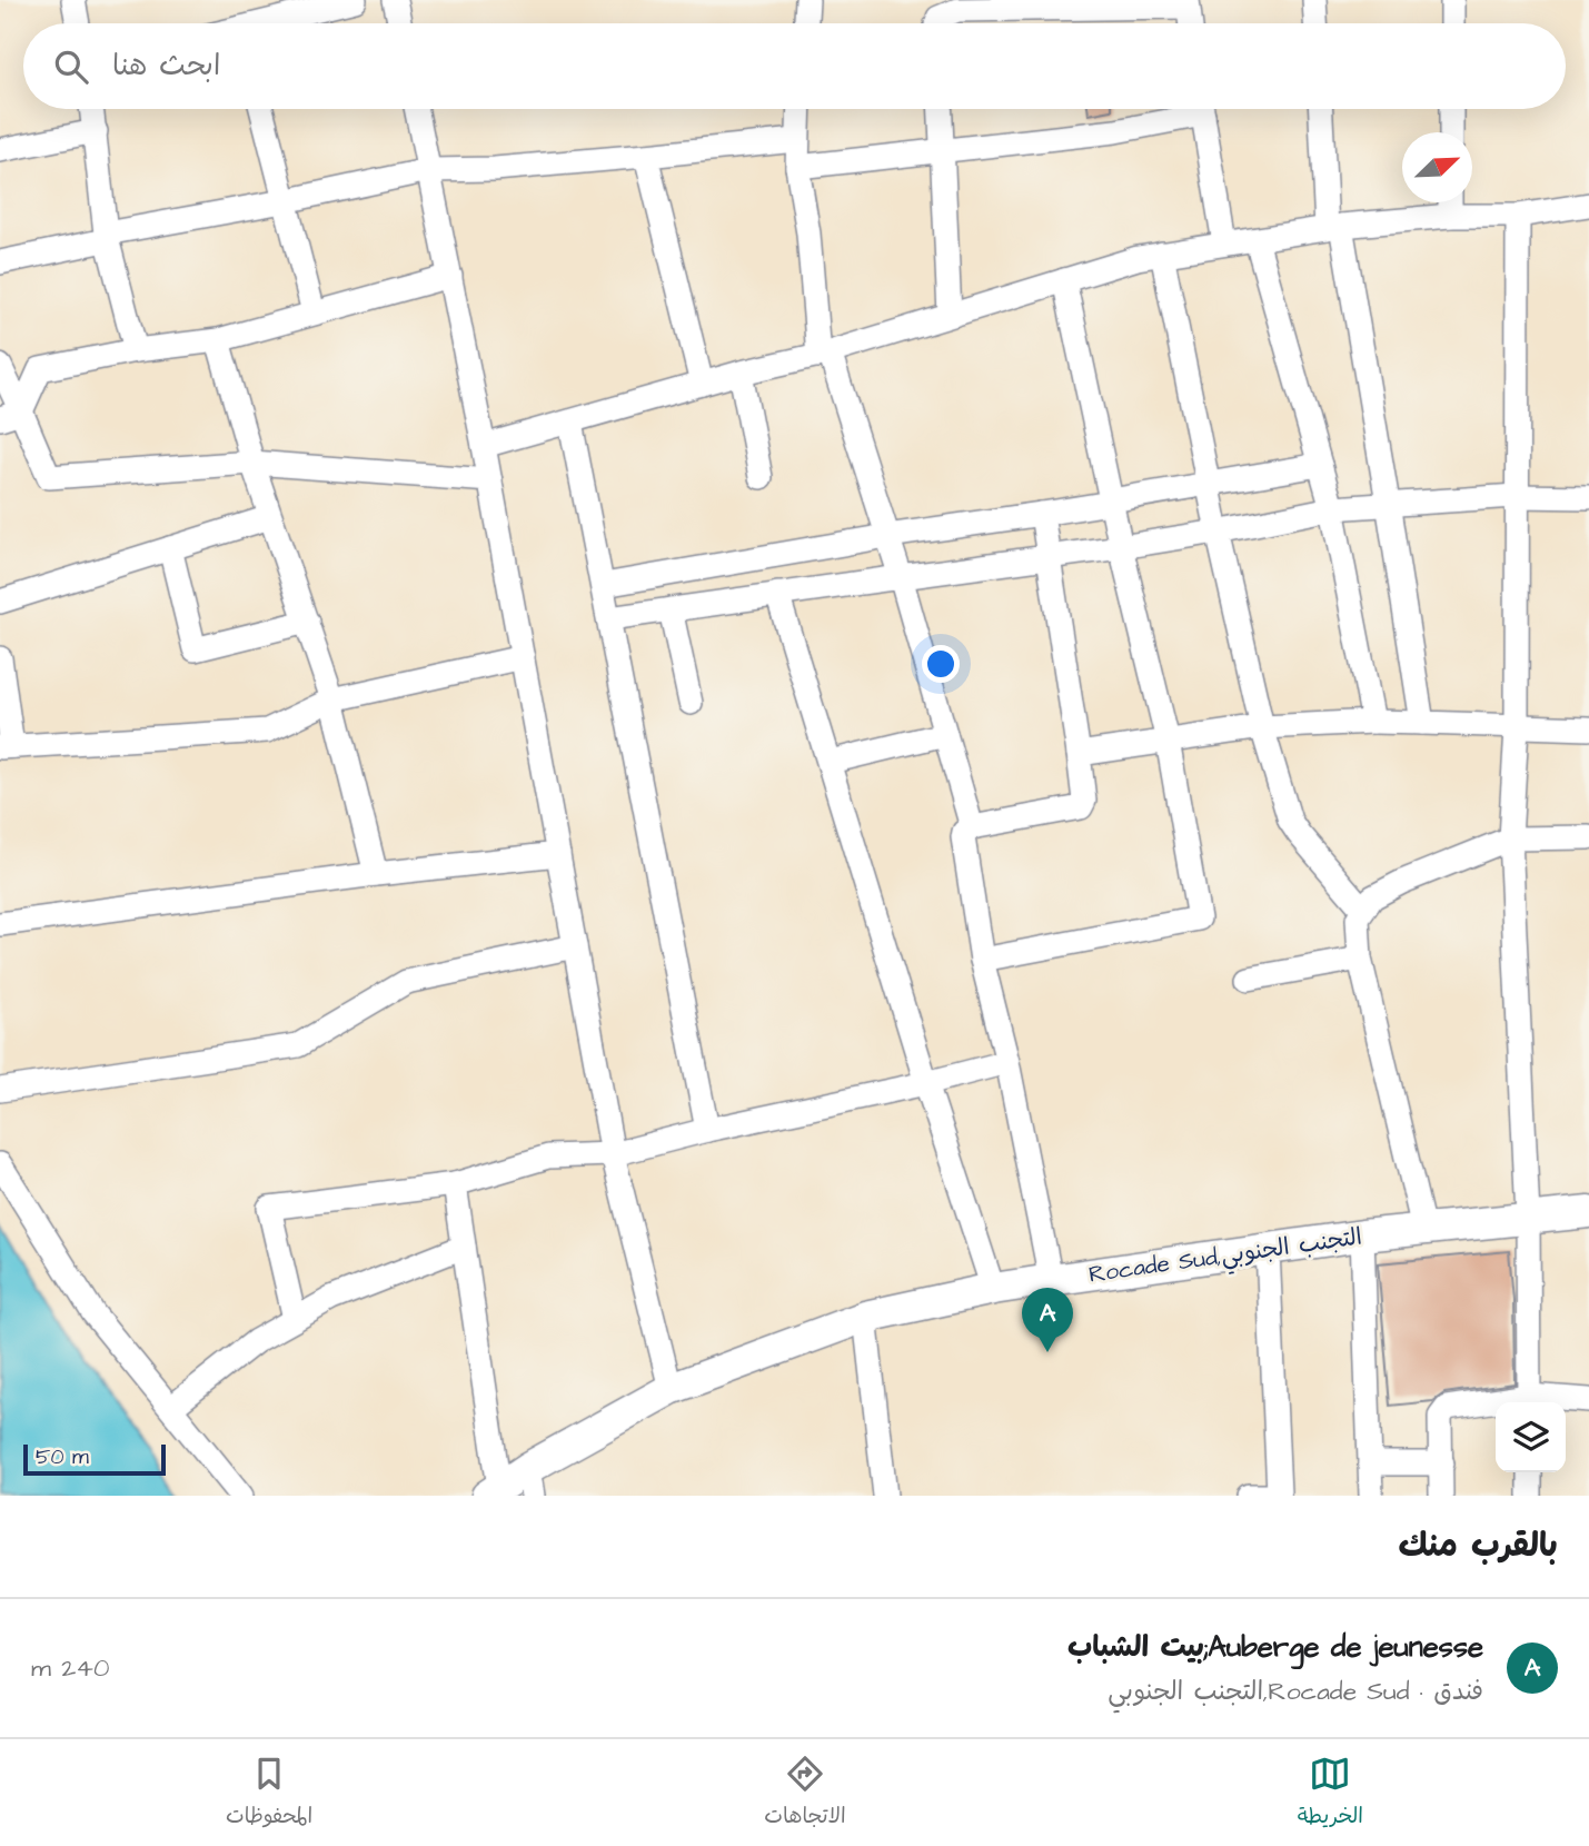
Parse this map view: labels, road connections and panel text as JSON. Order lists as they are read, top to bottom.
{
  "streets": {
    "main road": ["Rocade Sud,التجنب الجنوبي"]
  },
  "scale_bar": "50 m",
  "north": "top right",
  "page": {
    "search": "ابحث هنا",
    "pins": "A",
    "scale": "50 m",
    "heading": "بالقرب منك",
    "list": [
      {
        "mark": "A",
        "name": "Auberge de jeunesse;بيت الشباب",
        "note": "فندق · Rocade Sud,التجنب الجنوبي",
        "value": "240 m"
      }
    ],
    "nav": ["الخريطة", "الاتجاهات", "المحفوظات"]
  }
}
